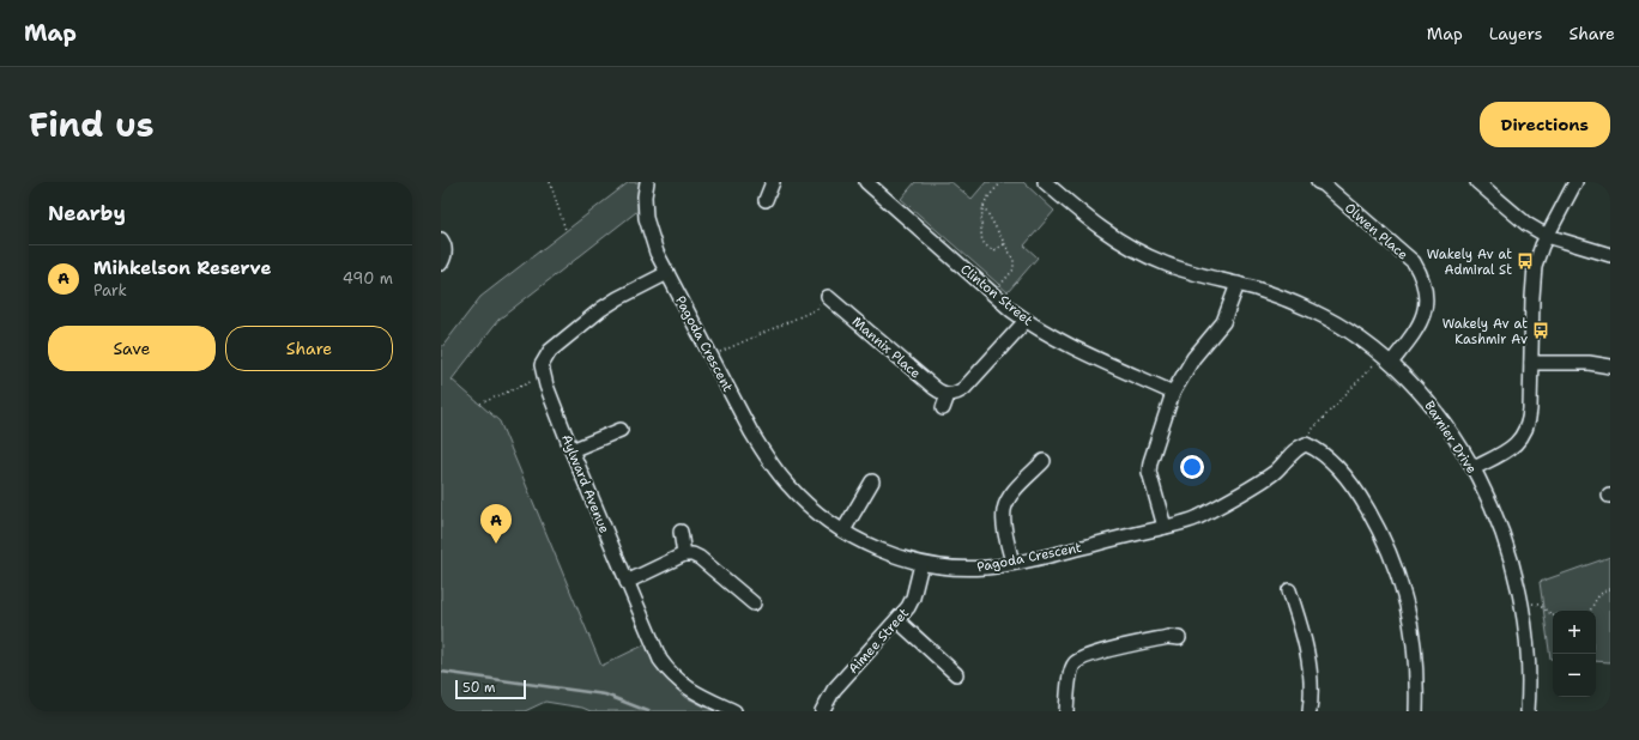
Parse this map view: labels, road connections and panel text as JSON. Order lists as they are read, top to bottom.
{
  "streets": {
    "street": [
      "Olwen Place",
      "Clinton Street",
      "Pagoda Crescent",
      "Mannix Place",
      "Barnier Drive",
      "Aylward Avenue",
      "Aimee Street"
    ]
  },
  "crossings": [
    ["Olwen Place", "Barnier Drive"],
    ["Pagoda Crescent", "Aimee Street"]
  ],
  "places": {
    "bus stop": ["Wakely Av at Admiral St", "Wakely Av at Kashmir Av"]
  },
  "scale_bar": "50 m",
  "page": {
    "header": "Map",
    "nav": ["Map", "Layers", "Share"],
    "title": "Find us",
    "buttons": [
      "Directions",
      ["Save", "Share"]
    ],
    "heading": "Nearby",
    "list": [
      {
        "mark": "A",
        "name": "Mihkelson Reserve",
        "note": "Park",
        "value": "490 m"
      }
    ],
    "pins": "A",
    "map_buttons": ["+", "−"],
    "scale": "50 m"
  }
}
